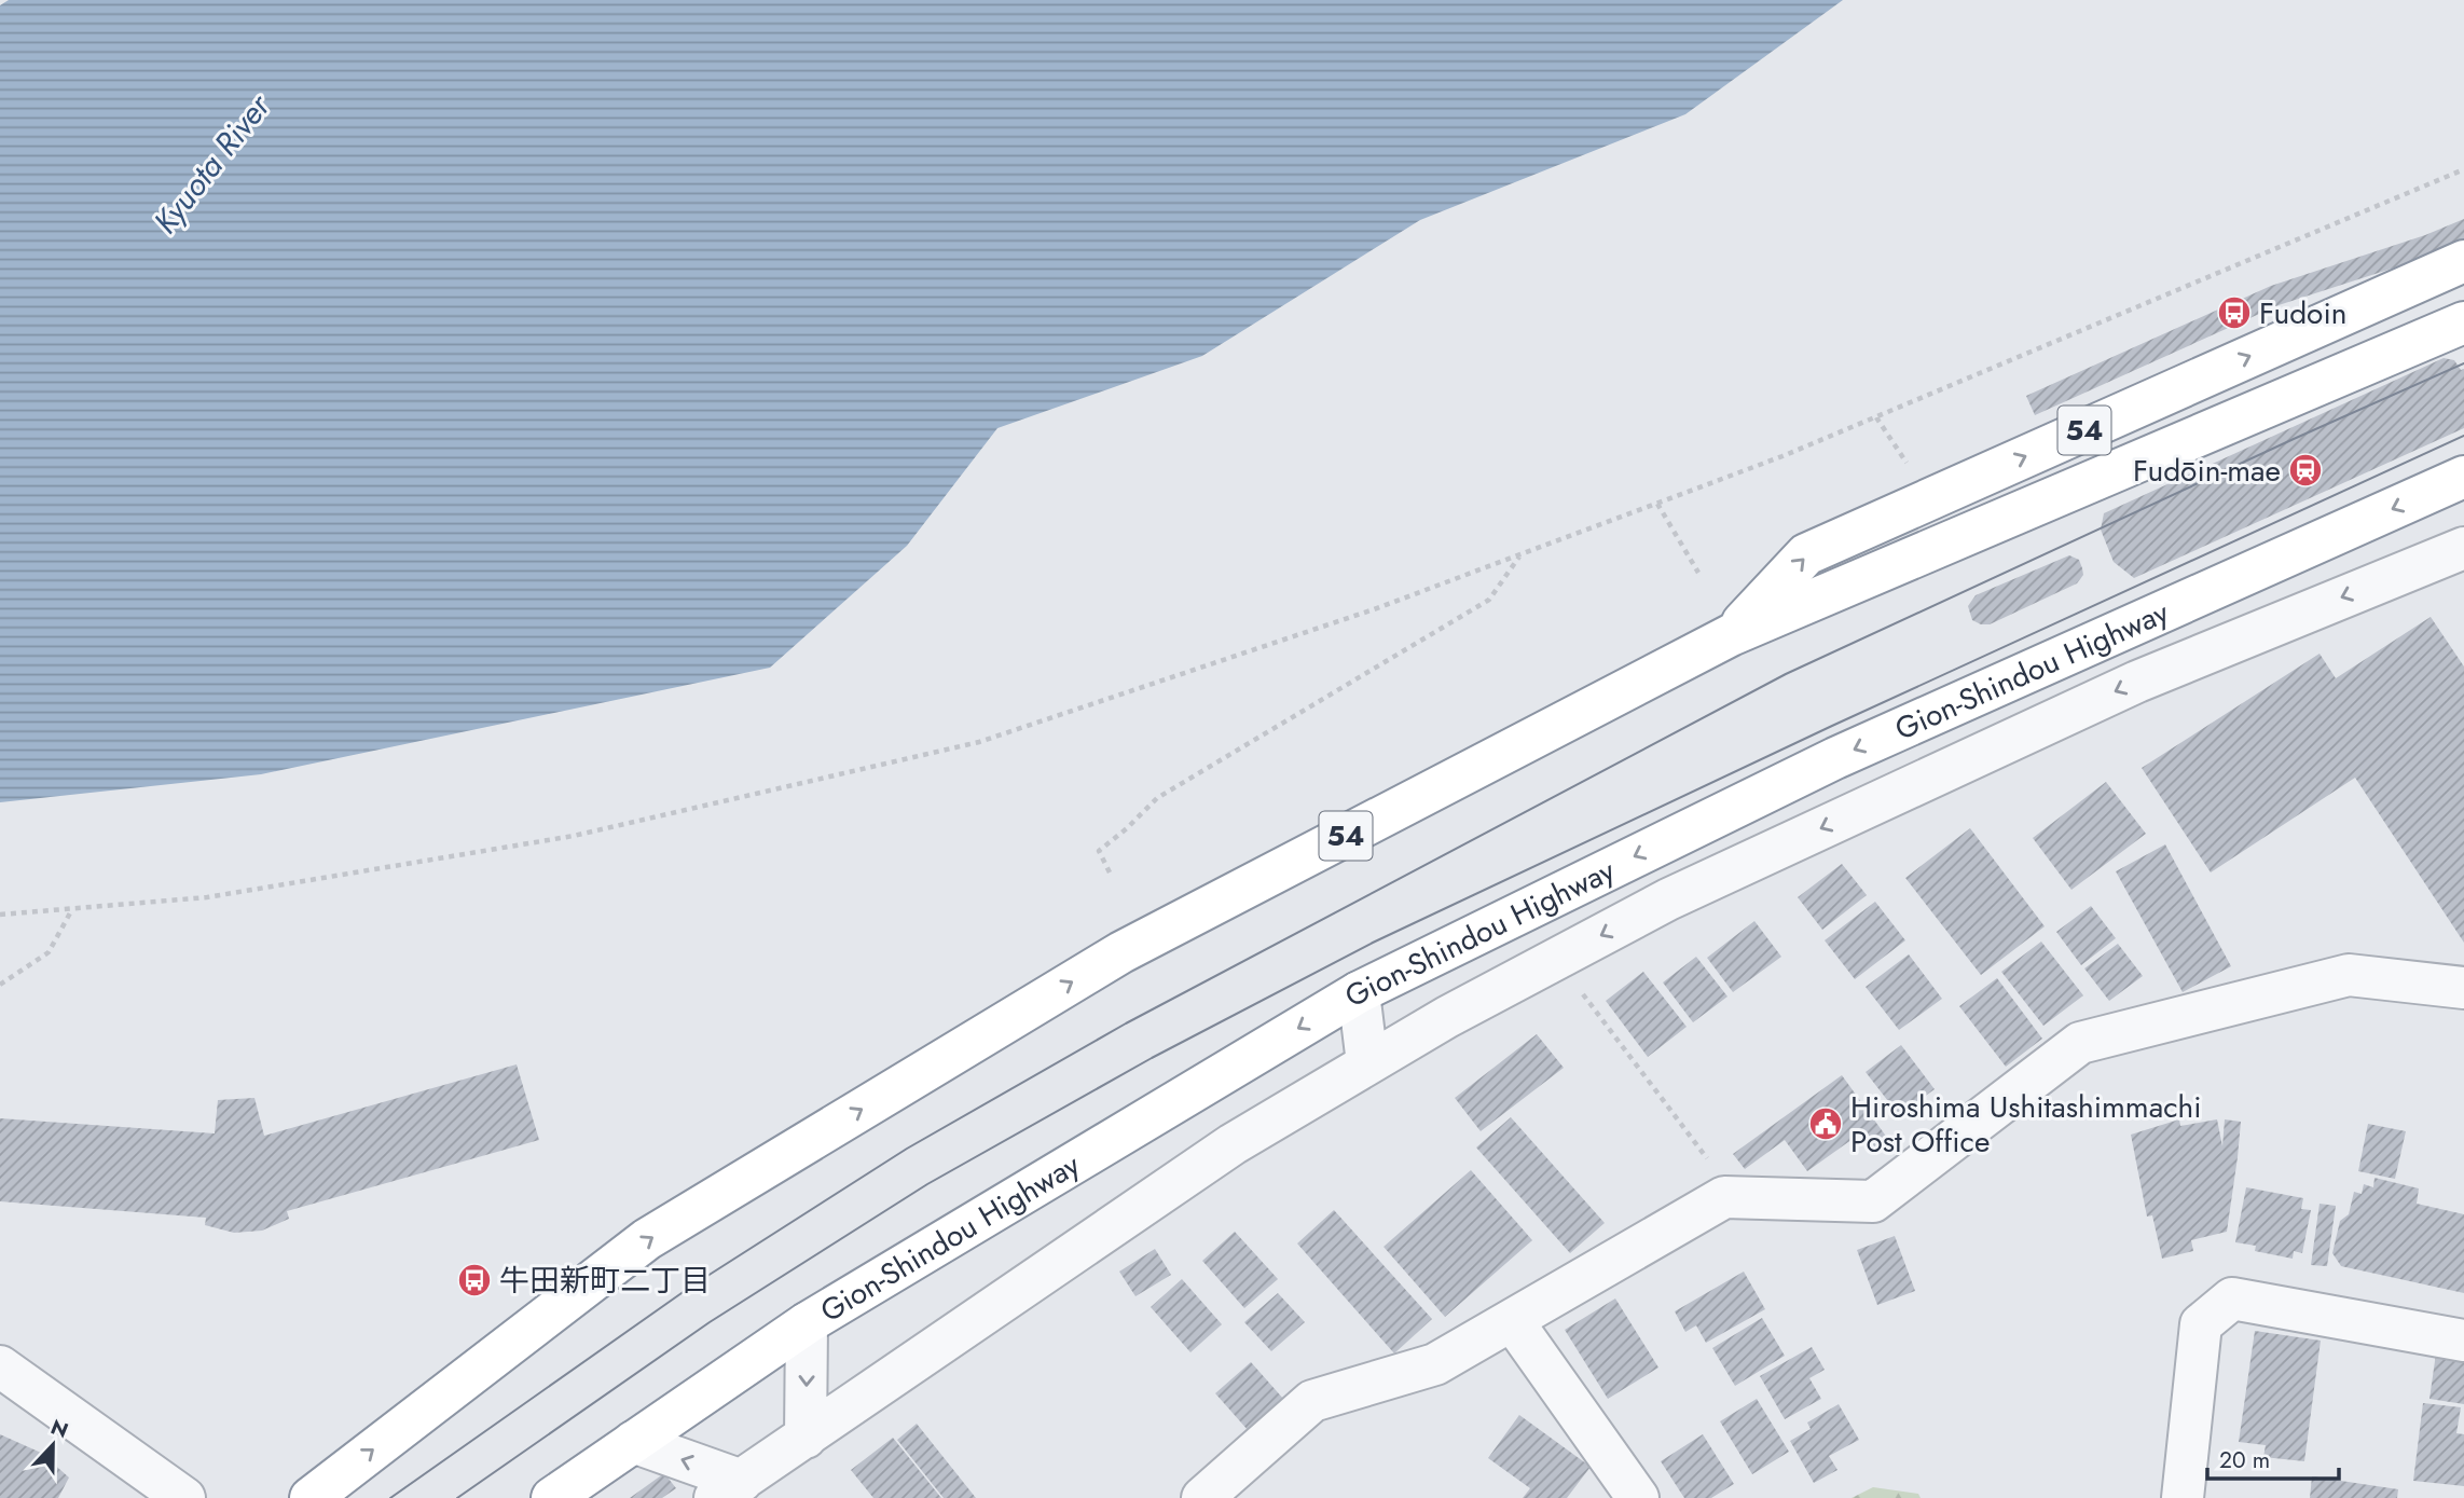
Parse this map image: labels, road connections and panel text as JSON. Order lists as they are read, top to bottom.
{
  "streets": {
    "highway": ["54", "Gion-Shindou Highway"]
  },
  "water": ["Kyuota River"],
  "places": {
    "bus stop": ["Fudoin", "牛田新町二丁目"],
    "station": ["Fudōin-mae"],
    "public building": ["Hiroshima Ushitashimmachi Post Office"]
  },
  "scale_bar": "20 m",
  "north": "top"
}
